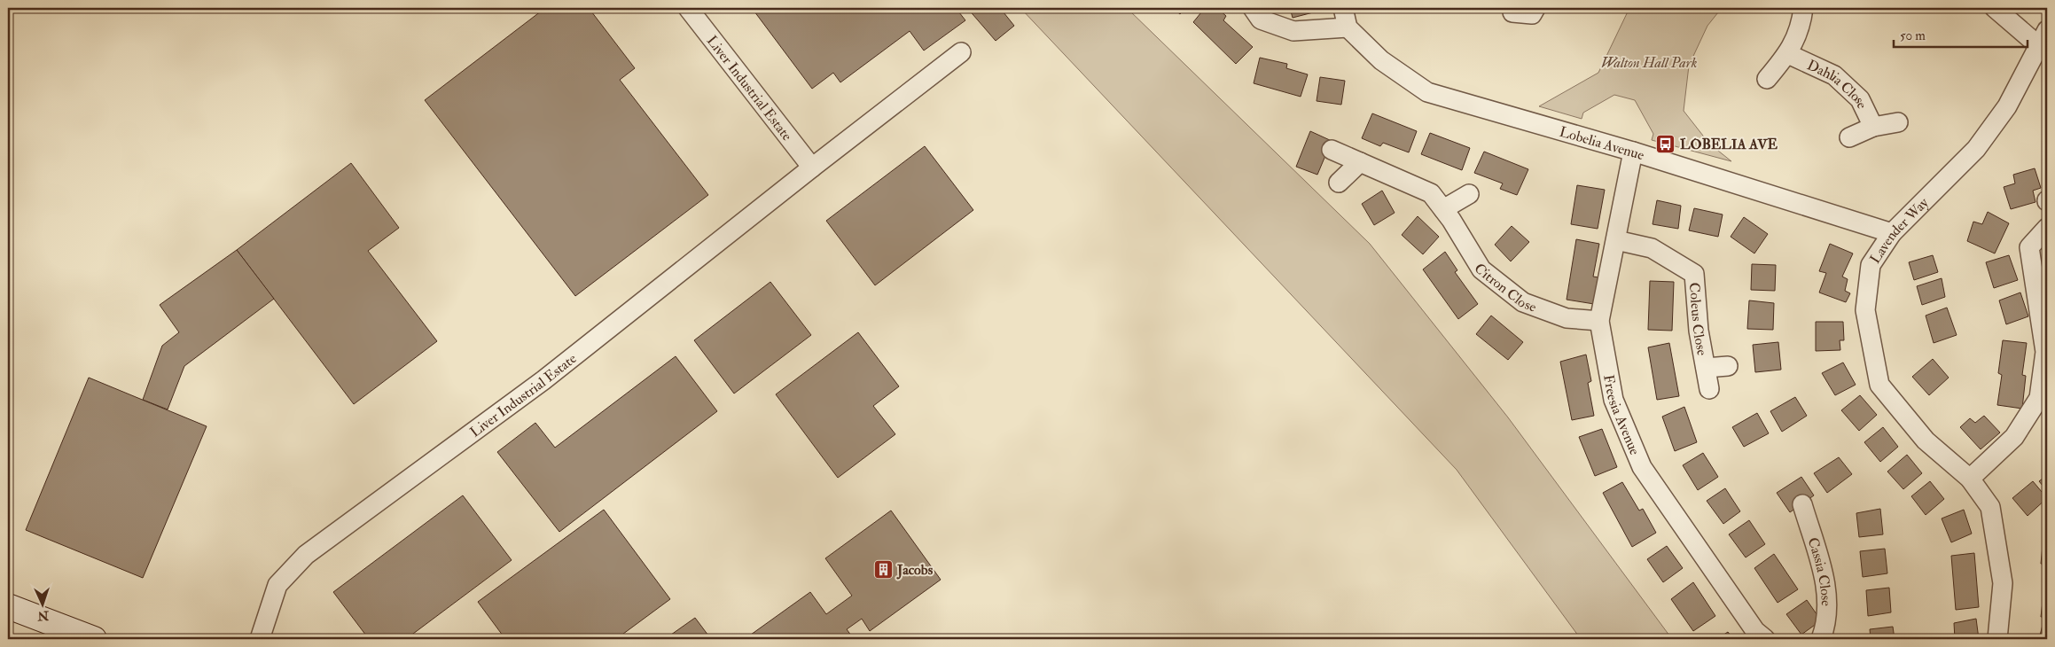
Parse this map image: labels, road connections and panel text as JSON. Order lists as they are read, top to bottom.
{
  "streets": {
    "street": [
      "Dahlia Close",
      "Liver Industrial Estate",
      "Lobelia Avenue",
      "Lavender Way",
      "Citron Close",
      "Coleus Close",
      "Freesia Avenue",
      "Cassia Close"
    ]
  },
  "crossings": [
    ["Lobelia Avenue", "Lavender Way"],
    ["Lobelia Avenue", "Freesia Avenue"],
    ["Citron Close", "Freesia Avenue"],
    ["Coleus Close", "Freesia Avenue"]
  ],
  "parks": ["Walton Hall Park"],
  "places": {
    "bus stop": ["LOBELIA AVE"],
    "building": ["Jacobs"]
  },
  "scale_bar": "50 m",
  "north": "bottom"
}
